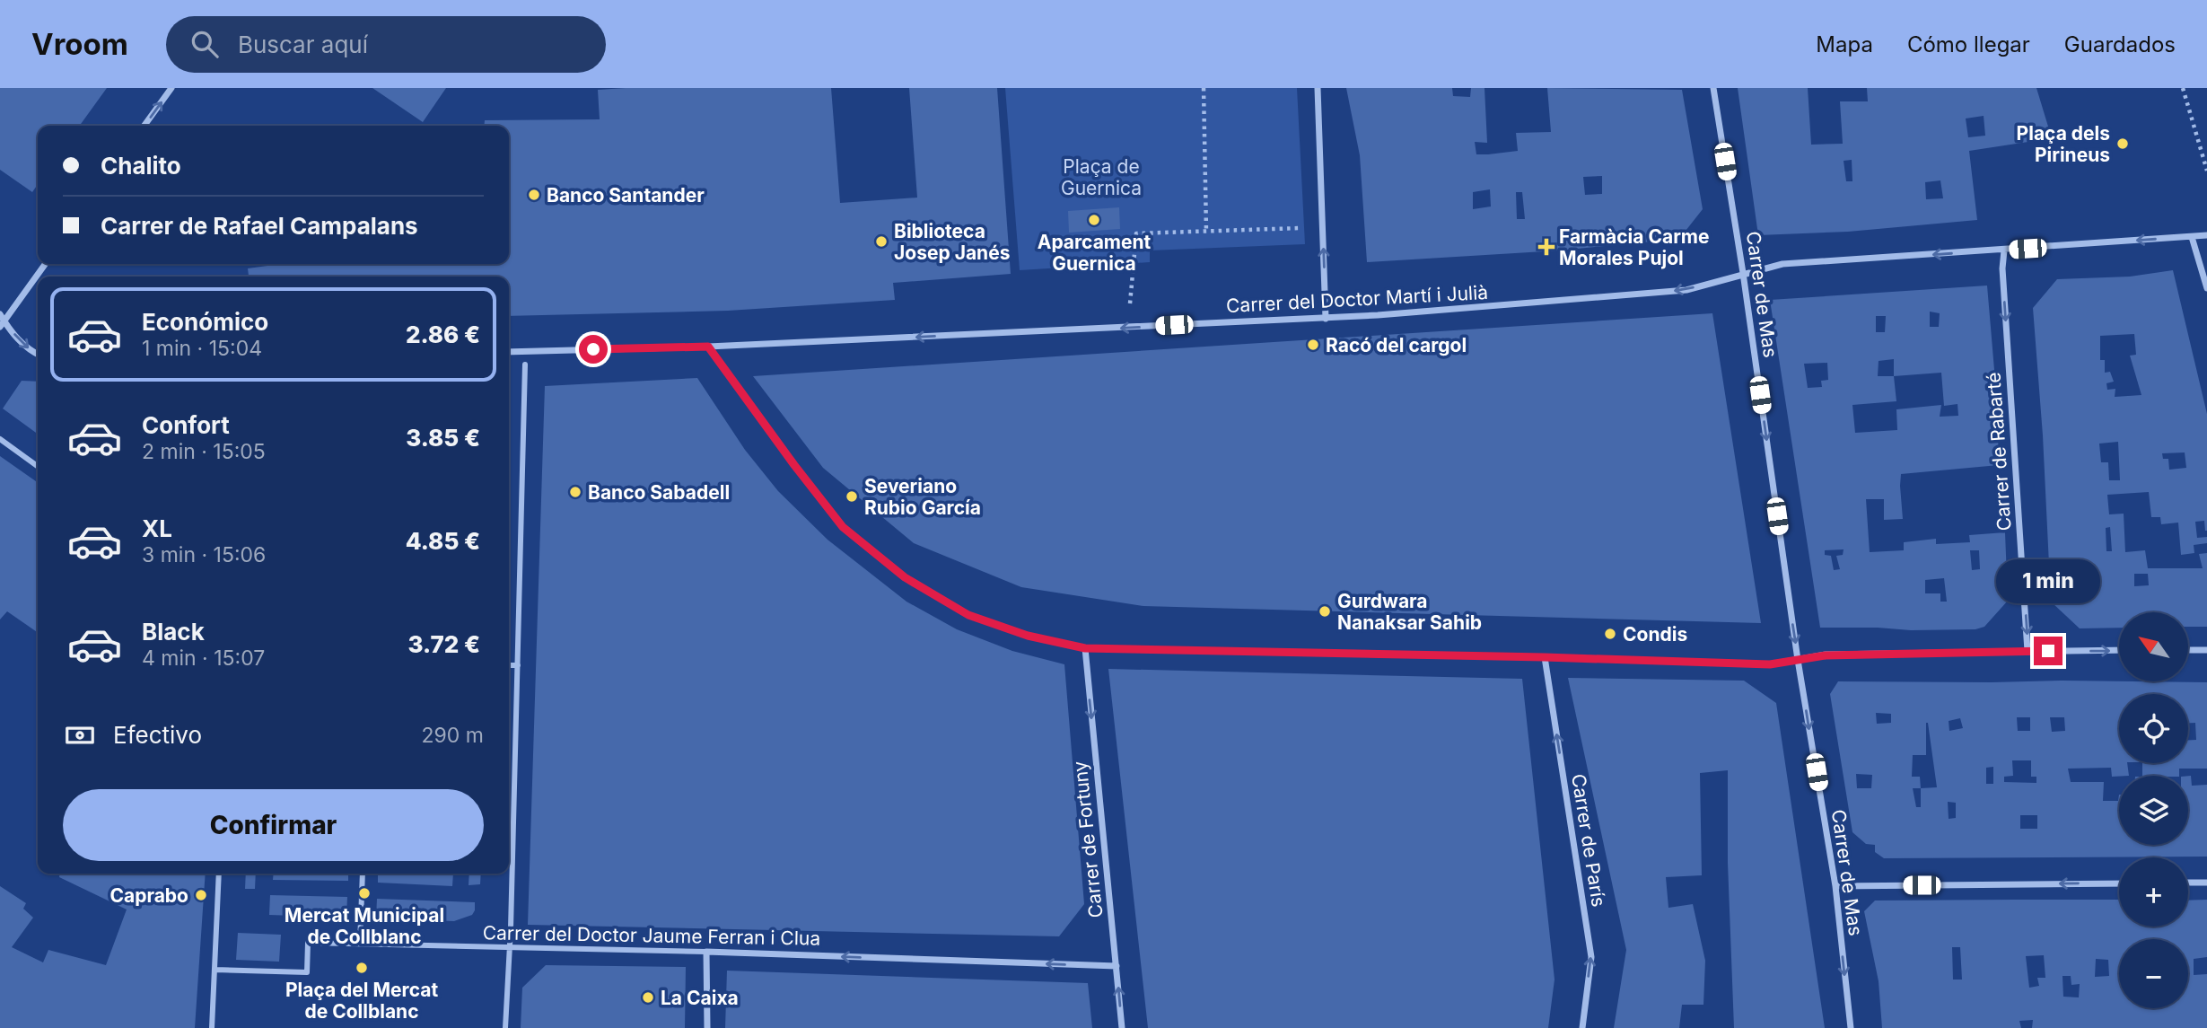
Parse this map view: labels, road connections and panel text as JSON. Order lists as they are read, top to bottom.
{
  "streets": {
    "street": [
      "Carrer de Mas",
      "Carrer del Doctor Martí i Julià",
      "Carrer de Rabarté",
      "Carrer de Fortuny",
      "Carrer de París",
      "Carrer del Doctor Jaume Ferran i Clua"
    ]
  },
  "crossings": [
    ["Carrer de Mas", "Carrer del Doctor Martí i Julià"],
    ["Carrer del Doctor Martí i Julià", "Carrer de Rabarté"],
    ["Carrer de Fortuny", "Carrer del Doctor Jaume Ferran i Clua"]
  ],
  "one_way": [
    "Carrer de Mas",
    "Carrer del Doctor Martí i Julià",
    "Carrer de Rabarté",
    "Carrer de París",
    "Carrer del Doctor Jaume Ferran i Clua"
  ],
  "parks": ["Plaça de Guernica"],
  "places": {
    "other": [
      "Plaça dels Pirineus",
      "Banco Santander",
      "Aparcament Guernica",
      "Biblioteca Josep Janés",
      "Racó del cargol",
      "Banco Sabadell",
      "Severiano Rubio García",
      "Gurdwara Nanaksar Sahib",
      "Condis",
      "Mercat Municipal de Collblanc",
      "Caprabo",
      "Plaça del Mercat de Collblanc",
      "La Caixa"
    ],
    "health": ["Farmàcia Carme Morales Pujol"]
  },
  "north": "top left",
  "page": {
    "header": "Vroom",
    "search": "Buscar aquí",
    "nav": ["Mapa", "Cómo llegar", "Guardados"],
    "banner": ["Chalito", "Carrer de Rafael Campalans"],
    "list": [
      {
        "name": "Económico",
        "note": "1 min · 15:04",
        "value": "2.86 €"
      },
      {
        "name": "Confort",
        "note": "2 min · 15:05",
        "value": "3.85 €"
      },
      {
        "name": "XL",
        "note": "3 min · 15:06",
        "value": "4.85 €"
      },
      {
        "name": "Black",
        "note": "4 min · 15:07",
        "value": "3.72 €"
      }
    ],
    "bubble": "1 min",
    "map_buttons": ["+", "−"],
    "pay": ["Efectivo", "290 m"],
    "buttons": "Confirmar"
  }
}
